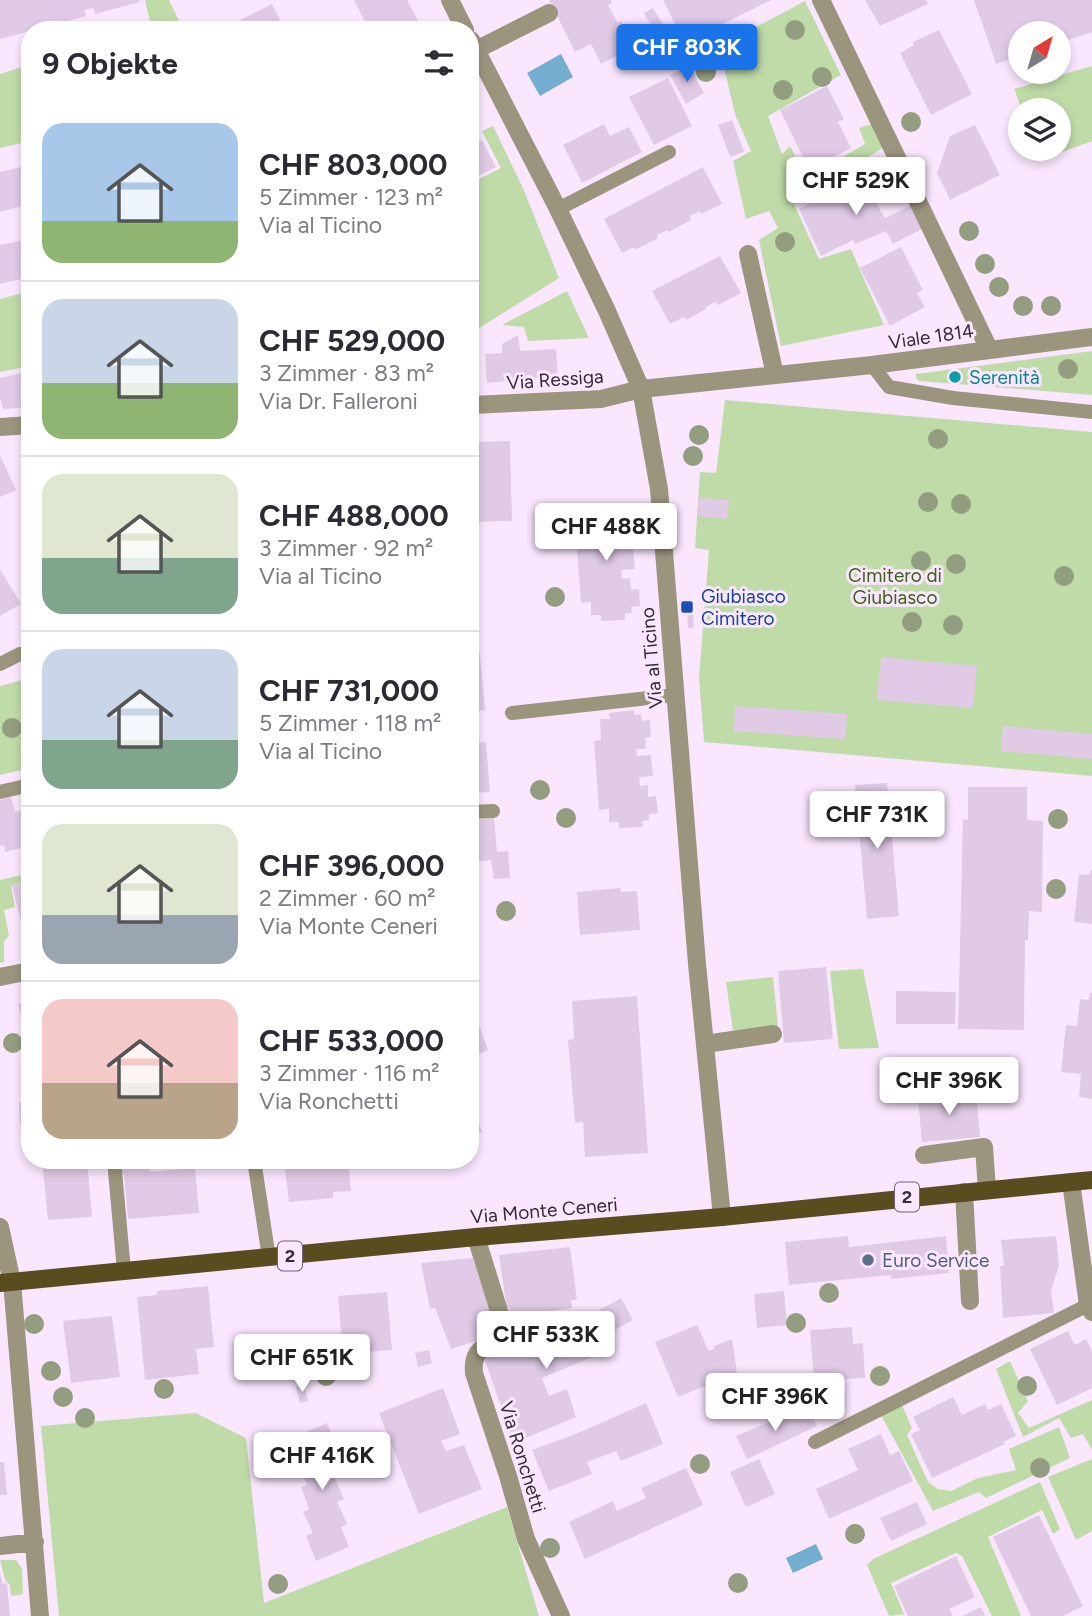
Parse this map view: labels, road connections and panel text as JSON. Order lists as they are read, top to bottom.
{
  "streets": {
    "main road": ["2", "Via Monte Ceneri"],
    "street": [
      "Viale 1814",
      "Via Ressiga",
      "Via al Ticino",
      "Via Ronchetti"
    ]
  },
  "crossings": [
    ["Viale 1814", "Via Ressiga"],
    ["Viale 1814", "Via al Ticino"],
    ["Via Ressiga", "Via al Ticino"],
    ["Via al Ticino", "Via Monte Ceneri"],
    ["Via Monte Ceneri", "Via Ronchetti"]
  ],
  "parks": ["Cimitero di Giubiasco"],
  "places": {
    "other": ["Serenità", "Euro Service"],
    "transit": ["Giubiasco Cimitero"]
  },
  "north": "top right",
  "page": {
    "heading": "9 Objekte",
    "price": [
      "CHF 803K",
      "CHF 529K",
      "CHF 488K",
      "CHF 731K",
      "CHF 396K",
      "CHF 533K",
      "CHF 651K",
      "CHF 396K",
      "CHF 416K"
    ],
    "list": [
      {
        "name": "CHF 803,000",
        "note": "5 Zimmer · 123 m² · Via al Ticino"
      },
      {
        "name": "CHF 529,000",
        "note": "3 Zimmer · 83 m² · Via Dr. Falleroni"
      },
      {
        "name": "CHF 488,000",
        "note": "3 Zimmer · 92 m² · Via al Ticino"
      },
      {
        "name": "CHF 731,000",
        "note": "5 Zimmer · 118 m² · Via al Ticino"
      },
      {
        "name": "CHF 396,000",
        "note": "2 Zimmer · 60 m² · Via Monte Ceneri"
      },
      {
        "name": "CHF 533,000",
        "note": "3 Zimmer · 116 m² · Via Ronchetti"
      }
    ]
  }
}
